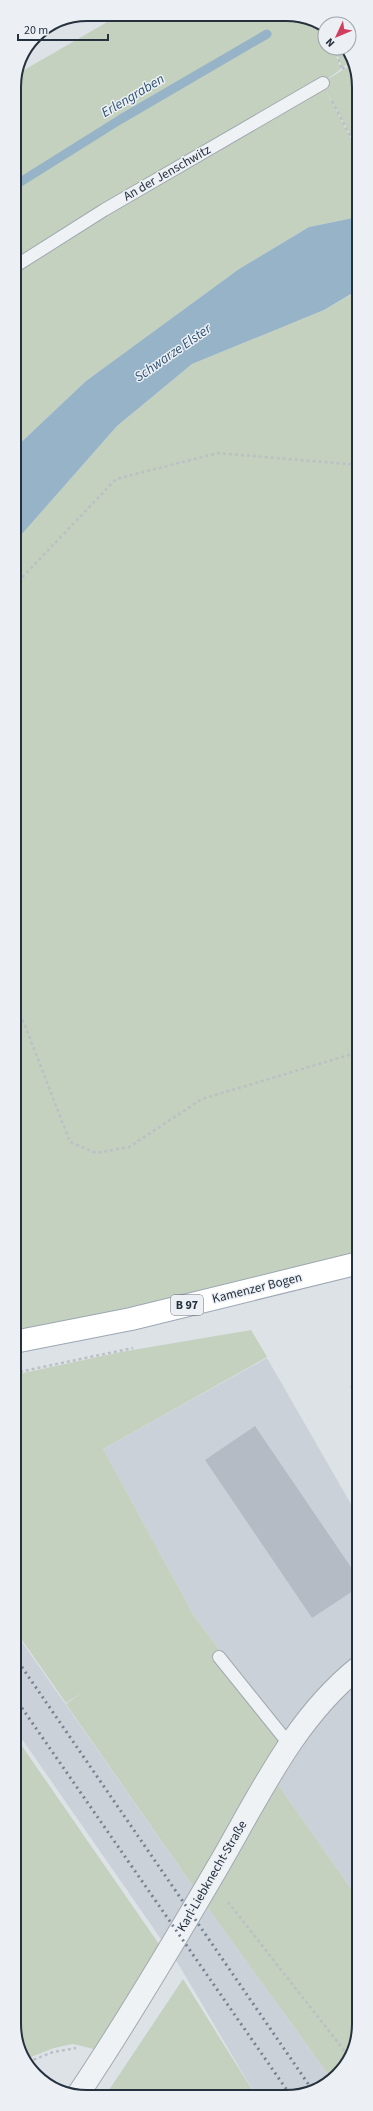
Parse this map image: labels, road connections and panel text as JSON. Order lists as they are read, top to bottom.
{
  "streets": {
    "main road": ["Kamenzer Bogen", "B 97"],
    "street": ["Karl-Liebknecht-Straße"],
    "lane": ["An der Jenschwitz"]
  },
  "water": ["Erlengraben", "Schwarze Elster"],
  "scale_bar": "20 m",
  "north": "bottom left"
}
